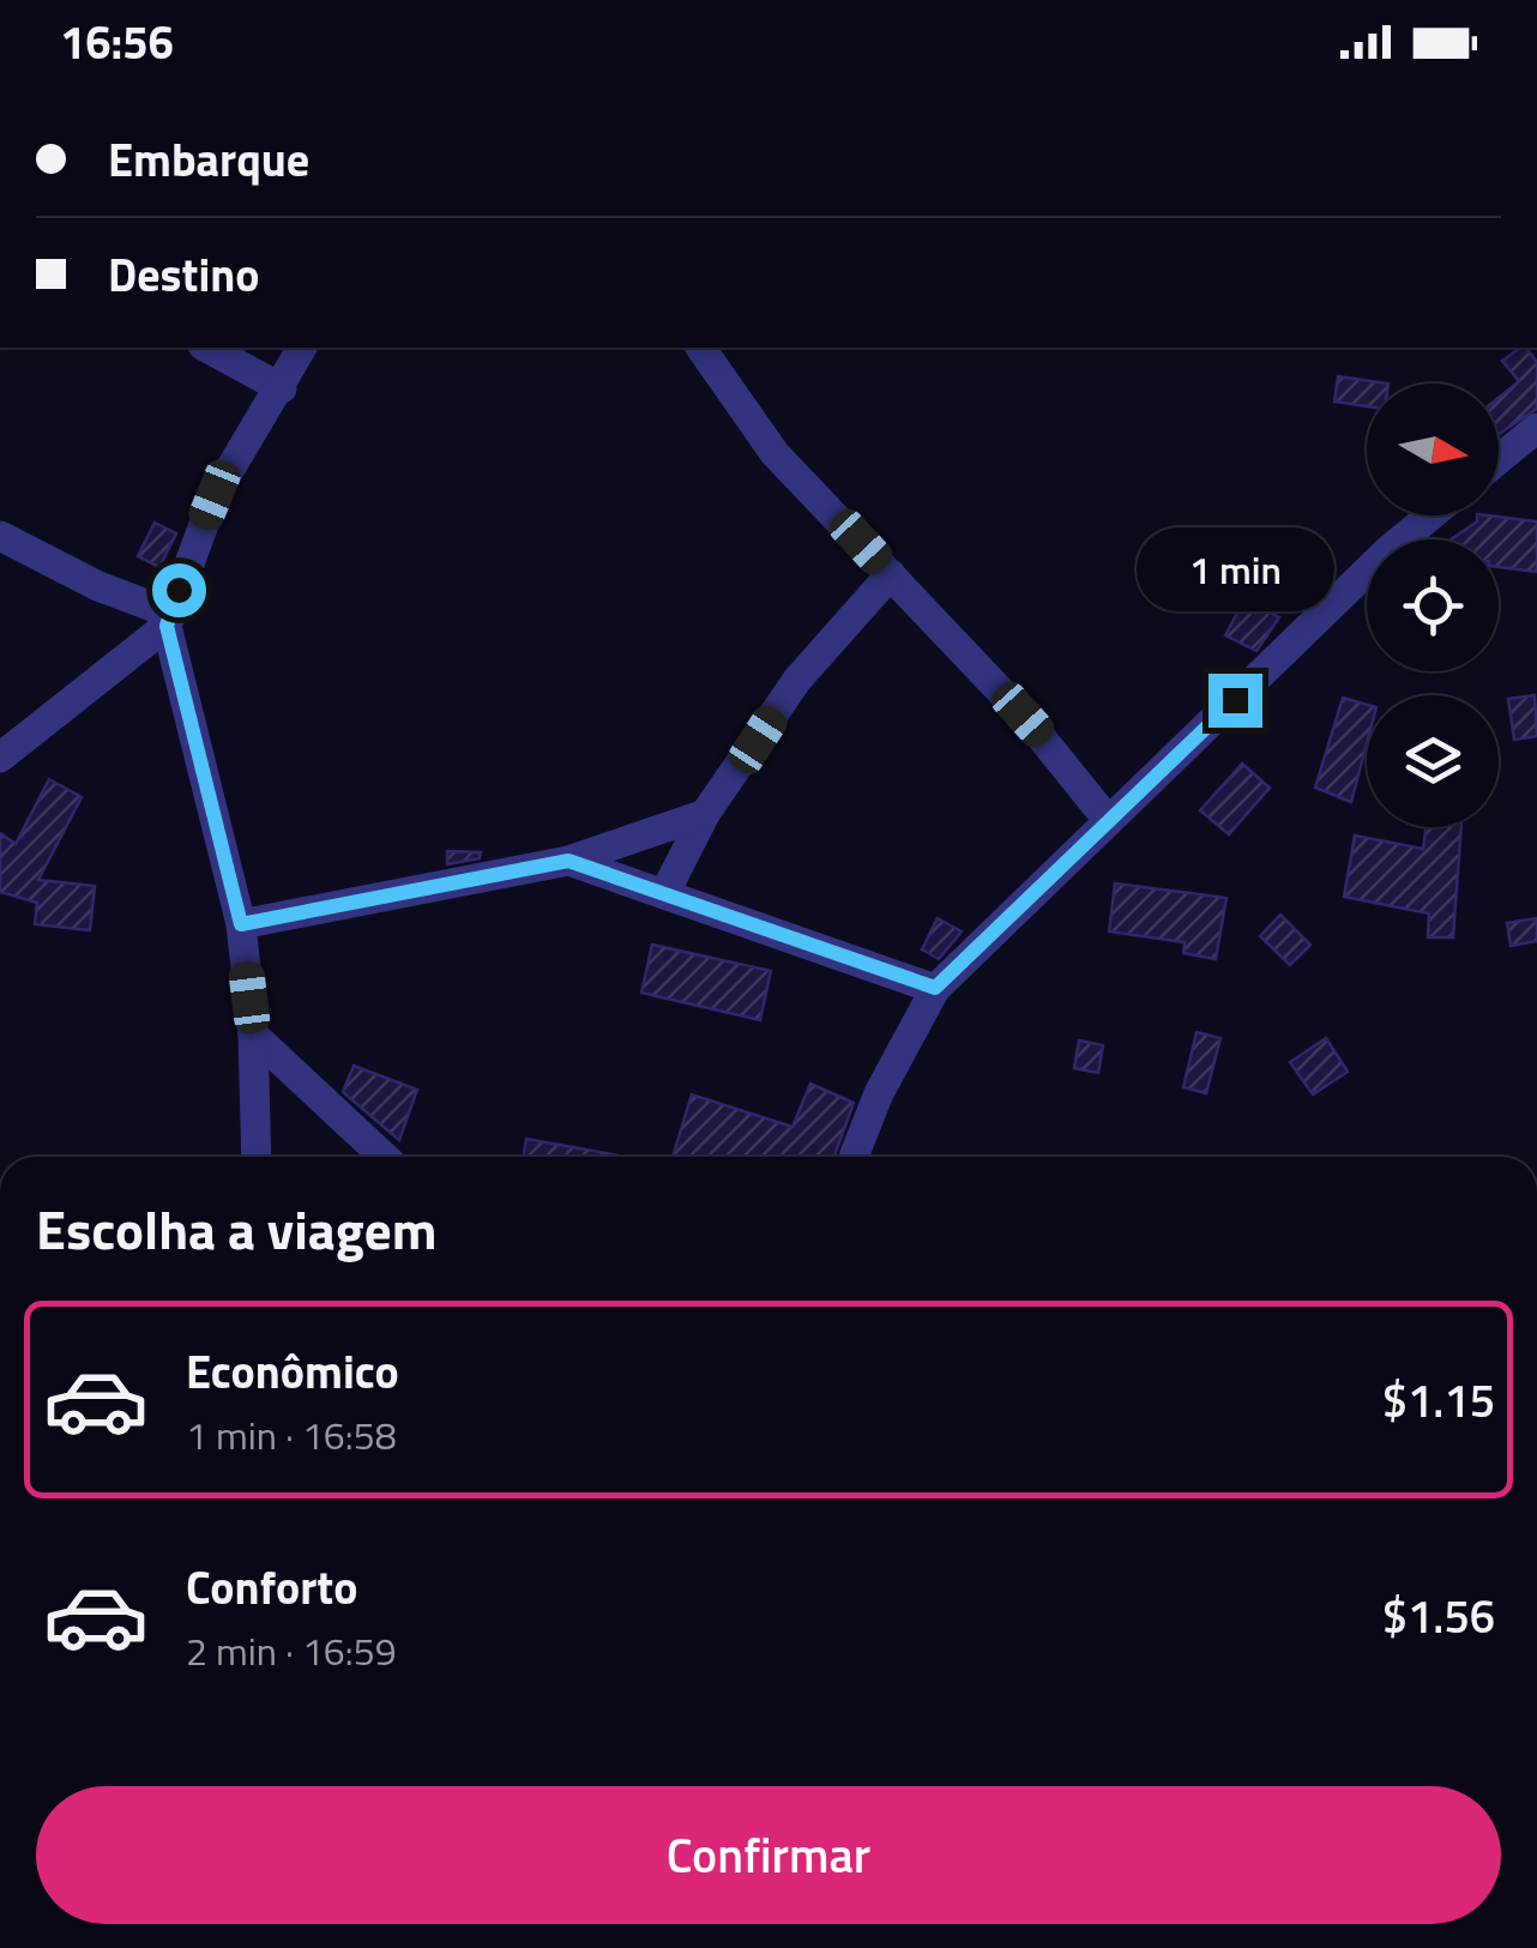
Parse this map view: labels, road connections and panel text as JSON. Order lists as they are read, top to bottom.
{
  "north": "right",
  "page": {
    "status": "16:56",
    "banner": ["Embarque", "Destino"],
    "bubble": "1 min",
    "heading": "Escolha a viagem",
    "list": [
      {
        "name": "Econômico",
        "note": "1 min · 16:58",
        "value": "$1.15"
      },
      {
        "name": "Conforto",
        "note": "2 min · 16:59",
        "value": "$1.56"
      }
    ],
    "buttons": "Confirmar"
  }
}
